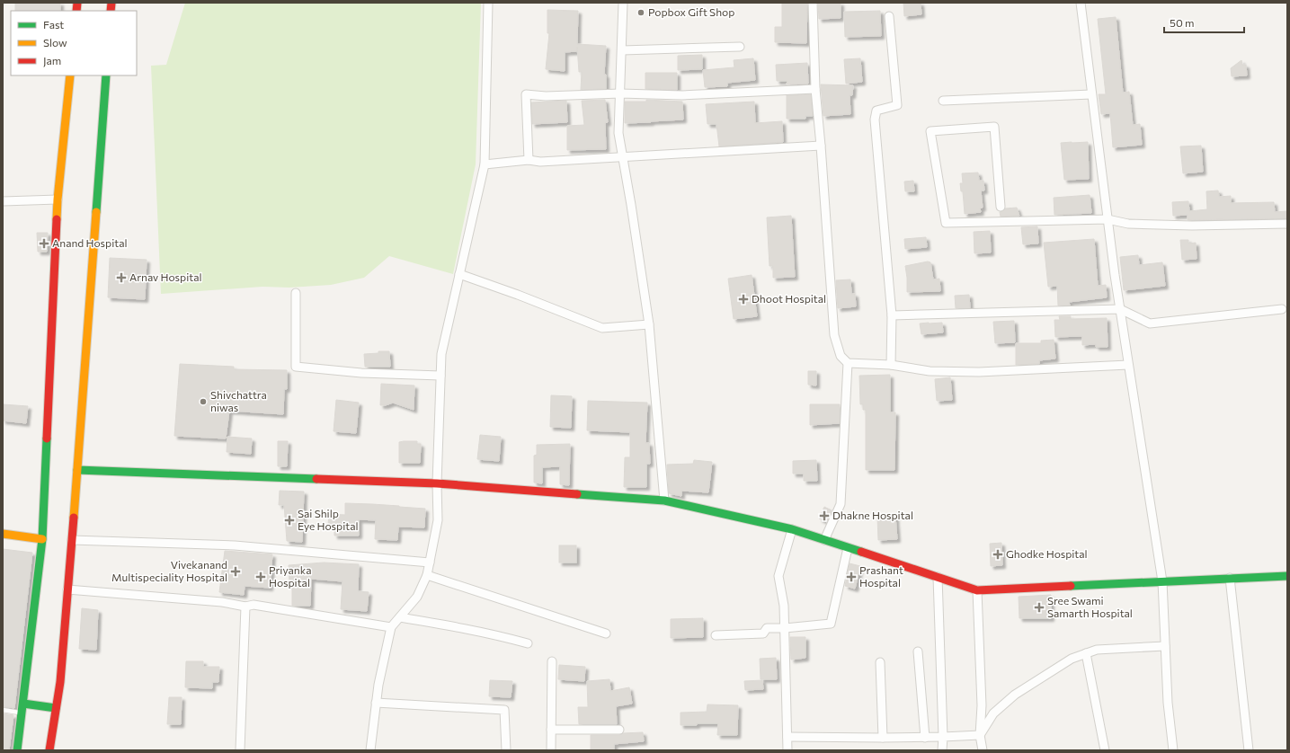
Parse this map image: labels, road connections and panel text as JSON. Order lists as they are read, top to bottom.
{
  "places": {
    "other": ["Popbox Gift Shop", "Shivchattra niwas"],
    "health": [
      "Anand Hospital",
      "Arnav Hospital",
      "Dhoot Hospital",
      "Dhakne Hospital",
      "Sai Shilp Eye Hospital",
      "Ghodke Hospital",
      "Vivekanand Multispeciality Hospital",
      "Priyanka Hospital",
      "Prashant Hospital",
      "Sree Swami Samarth Hospital"
    ]
  },
  "legend": ["Fast", "Slow", "Jam"],
  "scale_bar": "50 m"
}
